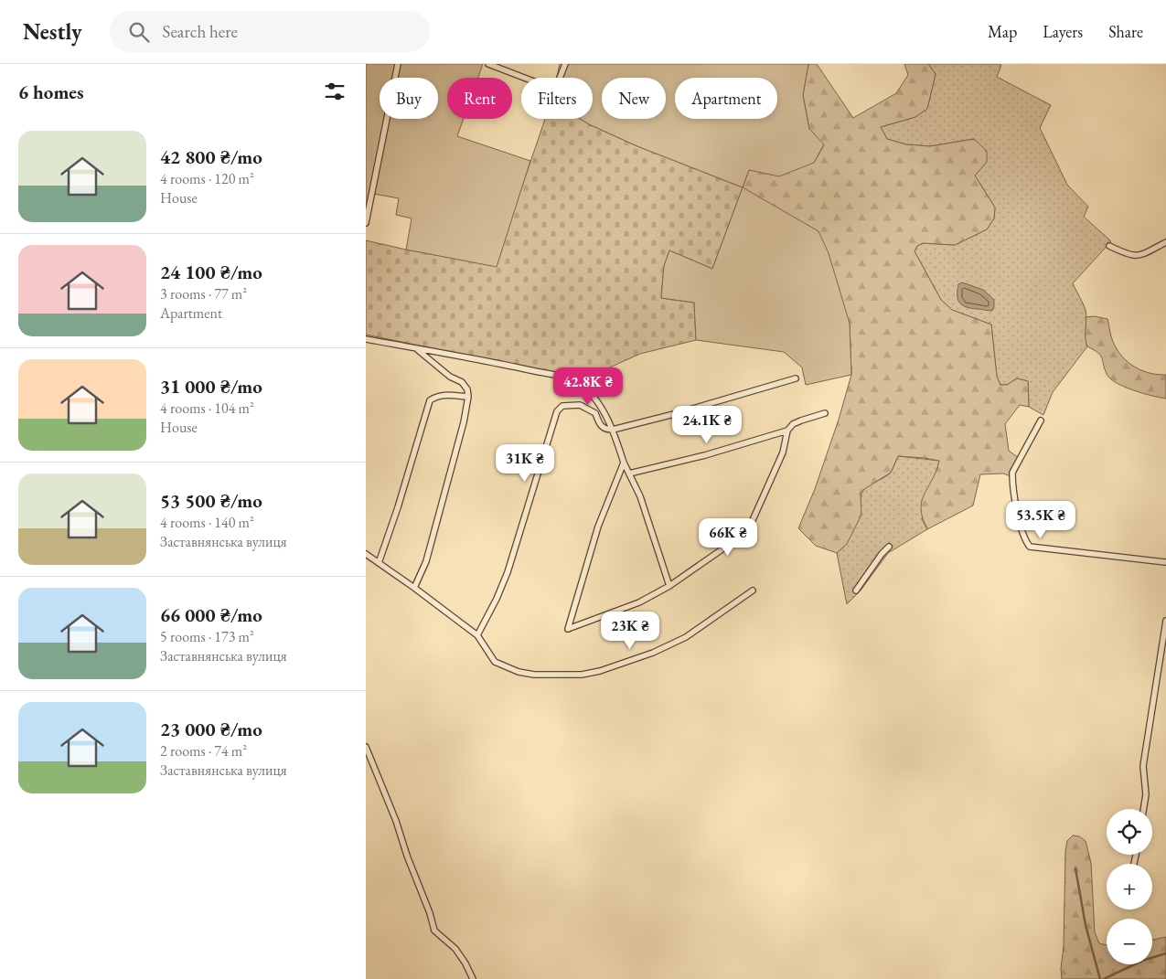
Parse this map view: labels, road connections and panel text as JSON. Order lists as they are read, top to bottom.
{
  "page": {
    "header": "Nestly",
    "search": "Search here",
    "nav": ["Map", "Layers", "Share"],
    "heading": "6 homes",
    "chip": [
      "Buy",
      "Rent",
      "Filters",
      "New",
      "Apartment"
    ],
    "list": [
      {
        "name": "42 800 ₴/mo",
        "note": "4 rooms · 120 m² · House"
      },
      {
        "name": "24 100 ₴/mo",
        "note": "3 rooms · 77 m² · Apartment"
      },
      {
        "name": "31 000 ₴/mo",
        "note": "4 rooms · 104 m² · House"
      },
      {
        "name": "53 500 ₴/mo",
        "note": "4 rooms · 140 m² · Заставнянська вулиця"
      },
      {
        "name": "66 000 ₴/mo",
        "note": "5 rooms · 173 m² · Заставнянська вулиця"
      },
      {
        "name": "23 000 ₴/mo",
        "note": "2 rooms · 74 m² · Заставнянська вулиця"
      }
    ],
    "price": [
      "42.8K ₴",
      "24.1K ₴",
      "31K ₴",
      "53.5K ₴",
      "66K ₴",
      "23K ₴"
    ],
    "map_buttons": ["+", "−"]
  }
}
